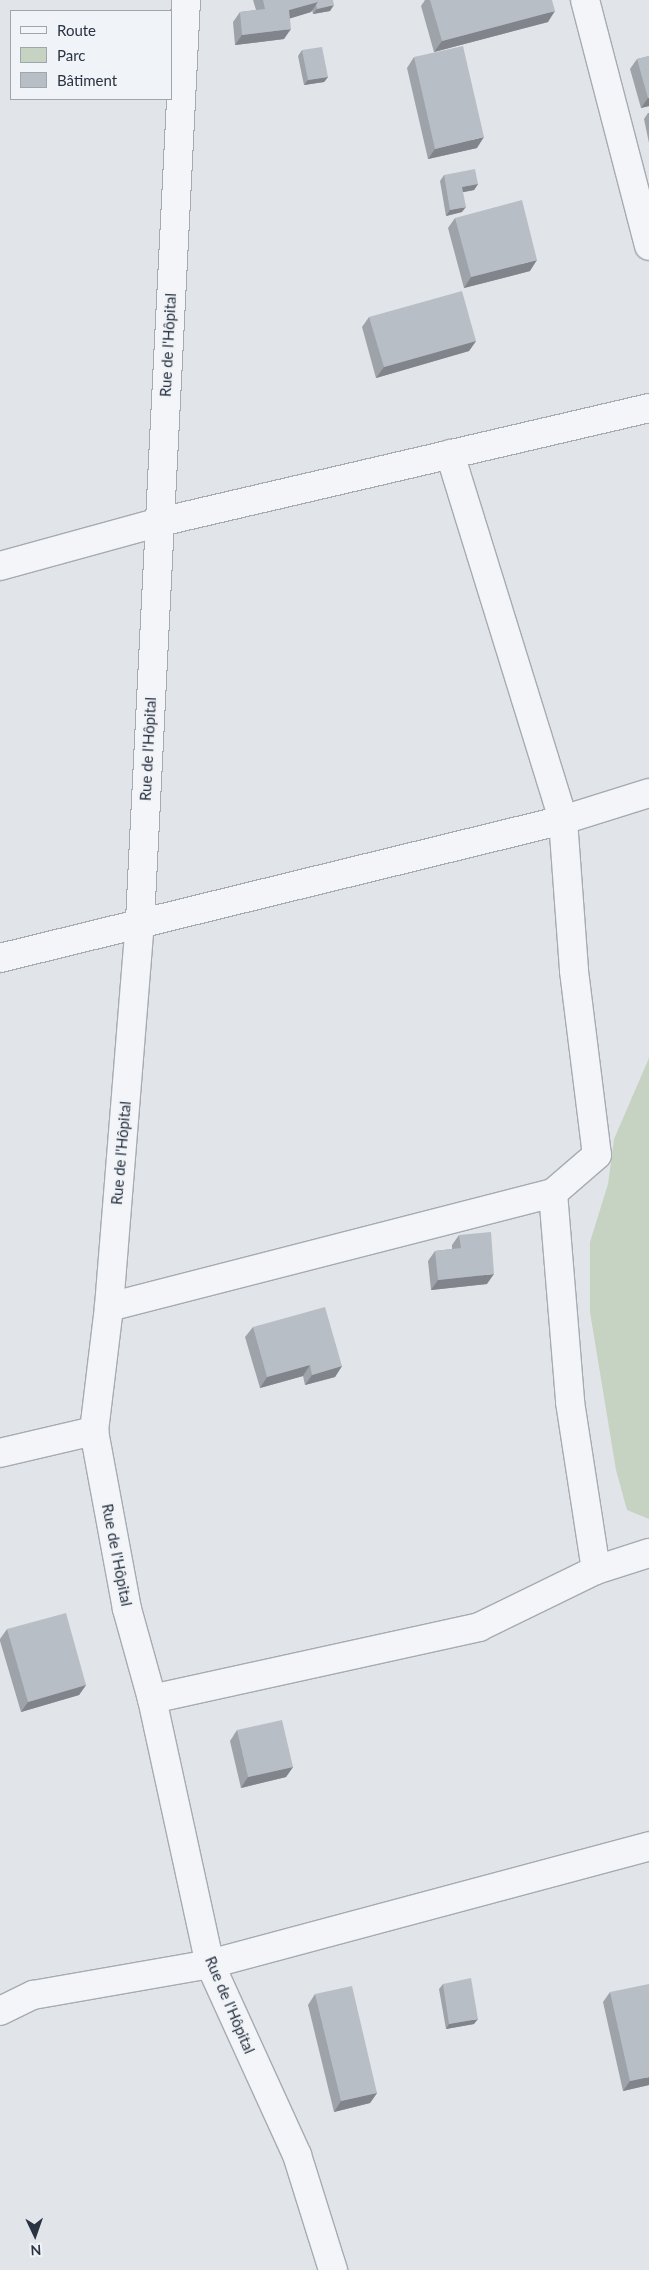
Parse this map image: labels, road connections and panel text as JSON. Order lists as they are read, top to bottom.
{
  "streets": {
    "street": ["Rue de l'Hôpital"]
  },
  "legend": ["Route", "Parc", "Bâtiment"],
  "north": "bottom"
}
